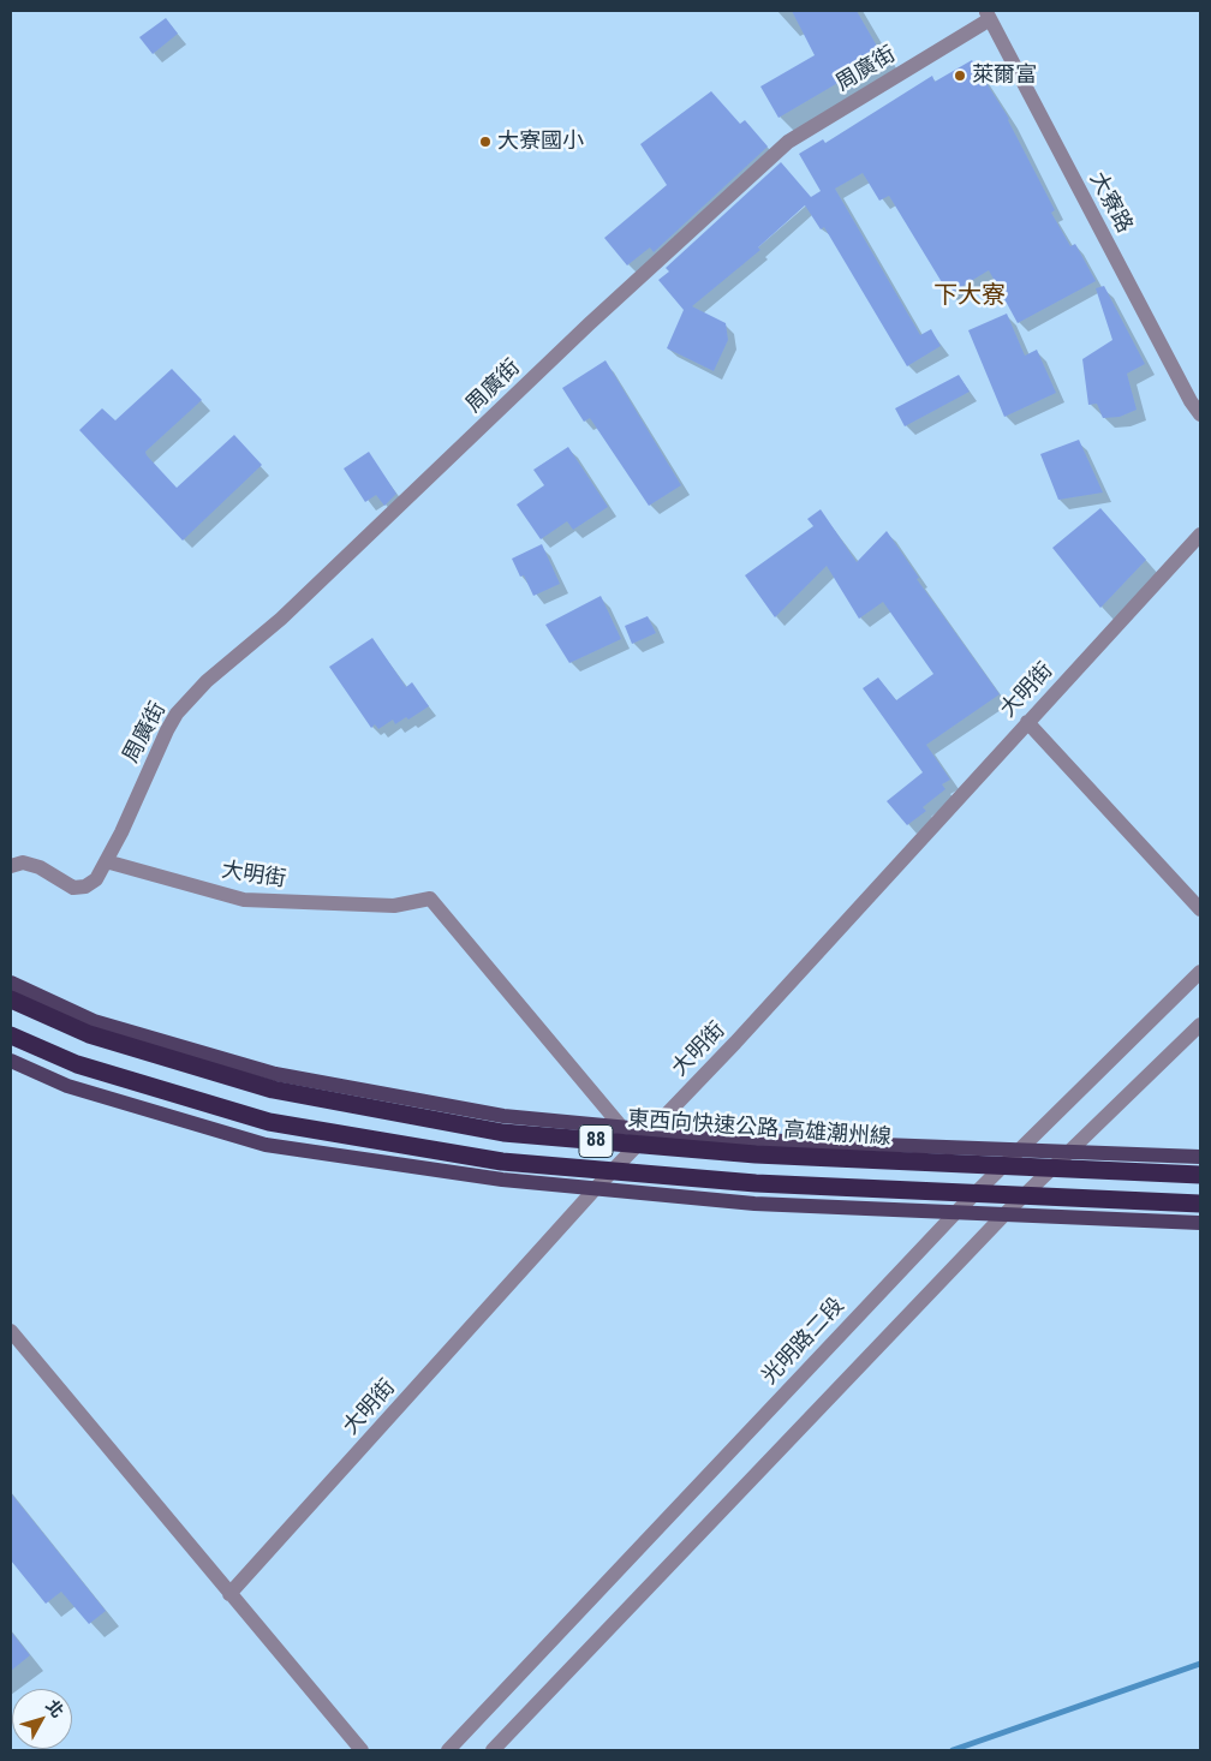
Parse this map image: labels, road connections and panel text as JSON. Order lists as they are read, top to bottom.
{
  "streets": {
    "highway": ["東西向快速公路 高雄潮州線", "88"],
    "street": [
      "周廣街",
      "大寮路",
      "大明街",
      "光明路二段"
    ]
  },
  "crossings": [
    ["周廣街", "大寮路"],
    ["周廣街", "大明街"]
  ],
  "districts": ["下大寮"],
  "places": ["萊爾富", "大寮國小"],
  "north": "top right"
}
